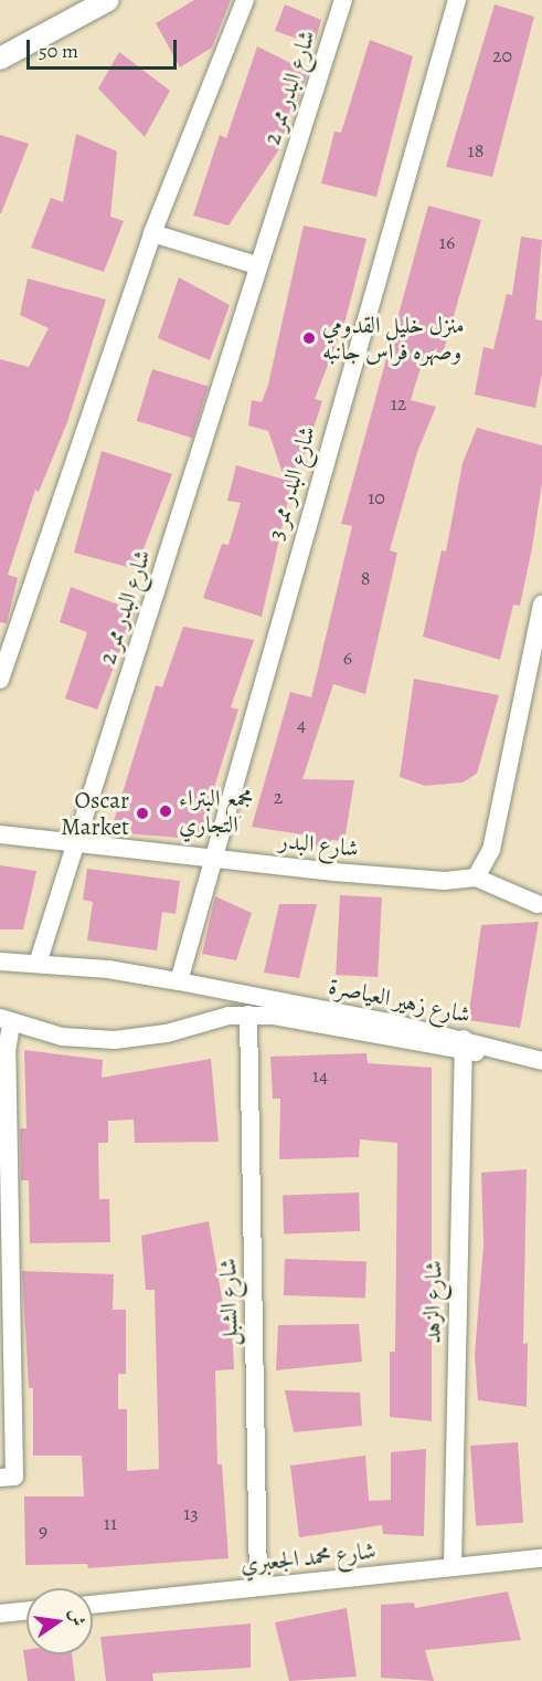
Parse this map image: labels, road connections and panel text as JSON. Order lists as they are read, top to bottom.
{
  "streets": {
    "street": [
      "شارع البدر ممر 2",
      "شارع البدر ممر 3",
      "شارع البدر",
      "شارع زهير العياصرة",
      "شارع الشبل",
      "شارع الزهد",
      "شارع محمد الجعبري"
    ]
  },
  "crossings": [
    ["شارع البدر ممر 2", "شارع البدر"],
    ["شارع البدر ممر 2", "شارع زهير العياصرة"],
    ["شارع البدر ممر 3", "شارع البدر"],
    ["شارع البدر ممر 3", "شارع زهير العياصرة"],
    ["شارع زهير العياصرة", "شارع الشبل"],
    ["شارع زهير العياصرة", "شارع الزهد"],
    ["شارع الشبل", "شارع محمد الجعبري"],
    ["شارع الزهد", "شارع محمد الجعبري"]
  ],
  "places": ["منزل خليل القدومي وصهره فراس جانبه", "مجمع البتراء التجاري", "Oscar Market"],
  "house_numbers": [
    "20",
    "18",
    "16",
    "12",
    "10",
    "8",
    "6",
    "4",
    "2",
    "14",
    "13",
    "11",
    "9"
  ],
  "scale_bar": "50 m",
  "north": "right"
}
